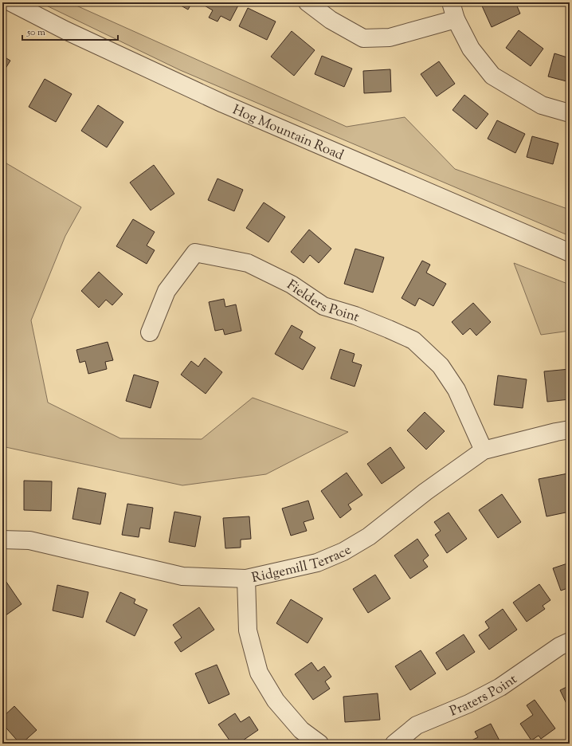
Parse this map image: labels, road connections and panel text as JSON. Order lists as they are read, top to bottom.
{
  "streets": {
    "street": [
      "Hog Mountain Road",
      "Fielders Point",
      "Ridgemill Terrace",
      "Praters Point"
    ]
  },
  "crossings": [
    ["Fielders Point", "Ridgemill Terrace"]
  ],
  "scale_bar": "50 m"
}
